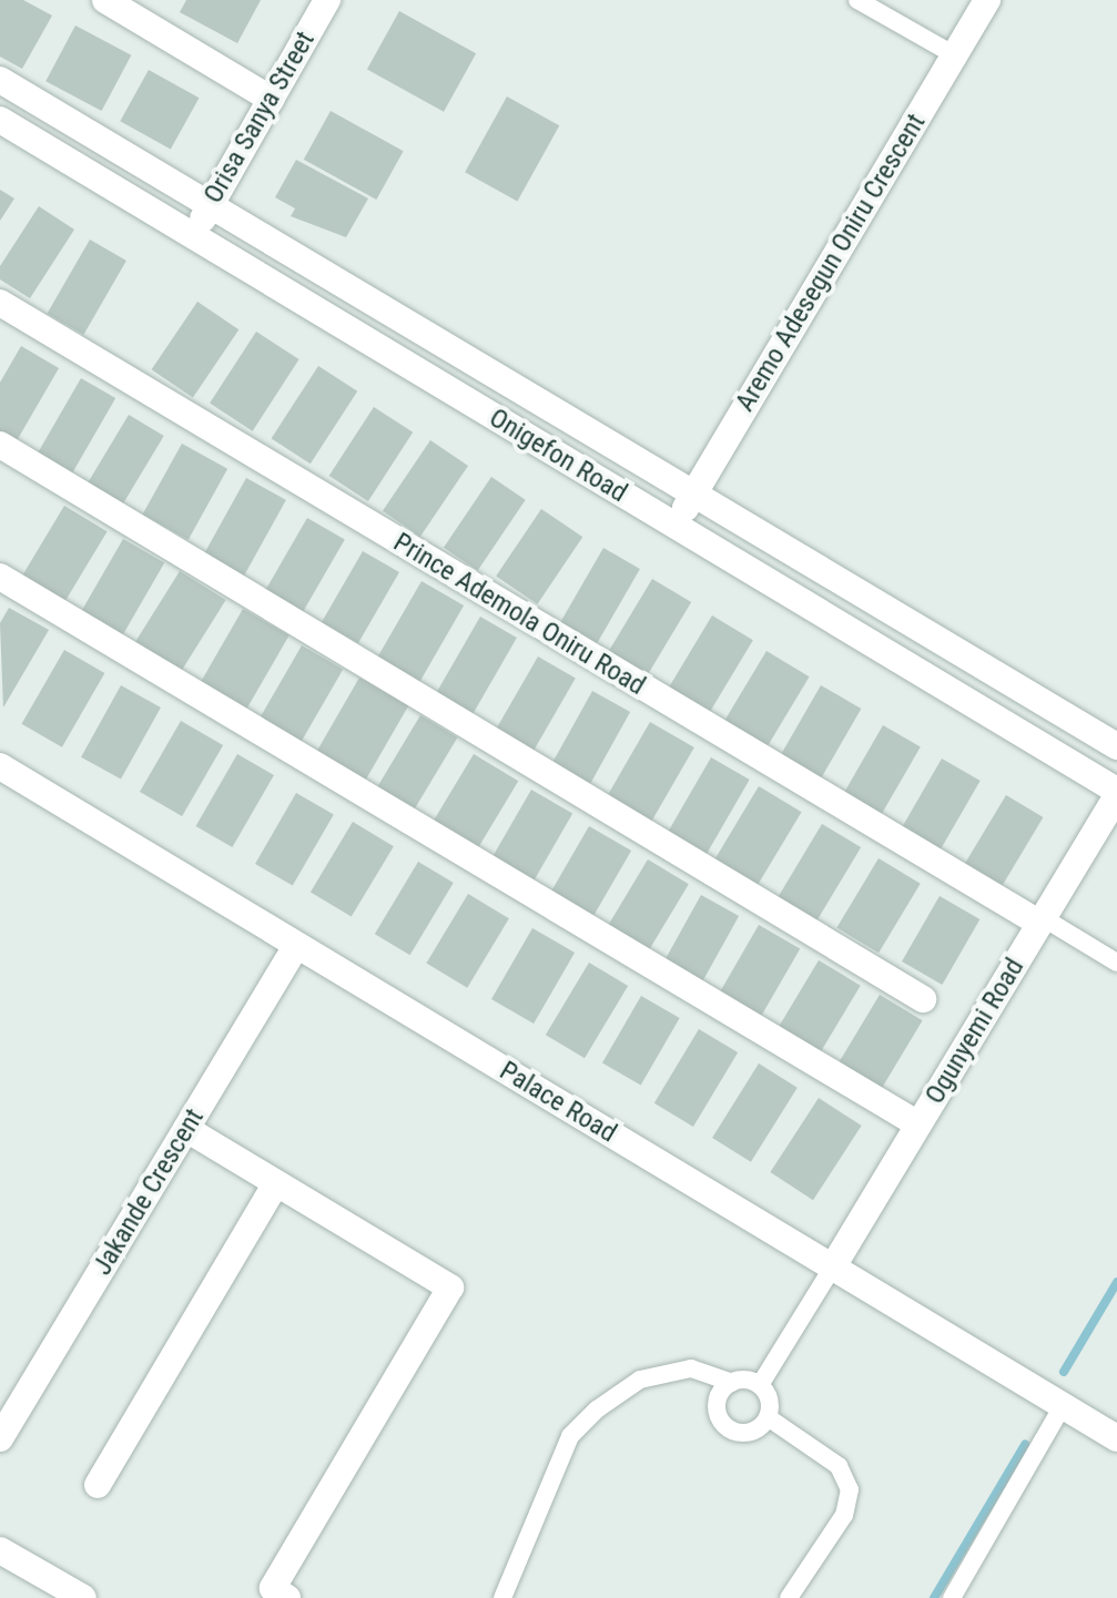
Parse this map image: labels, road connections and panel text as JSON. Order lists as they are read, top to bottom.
{
  "streets": {
    "street": [
      "Orisa Sanya Street",
      "Aremo Adesegun Oniru Crescent",
      "Onigefon Road",
      "Prince Ademola Oniru Road",
      "Ogunyemi Road",
      "Palace Road",
      "Jakande Crescent"
    ]
  },
  "crossings": [
    ["Orisa Sanya Street", "Onigefon Road"],
    ["Aremo Adesegun Oniru Crescent", "Onigefon Road"],
    ["Onigefon Road", "Ogunyemi Road"],
    ["Prince Ademola Oniru Road", "Ogunyemi Road"],
    ["Ogunyemi Road", "Palace Road"],
    ["Palace Road", "Jakande Crescent"]
  ]
}
